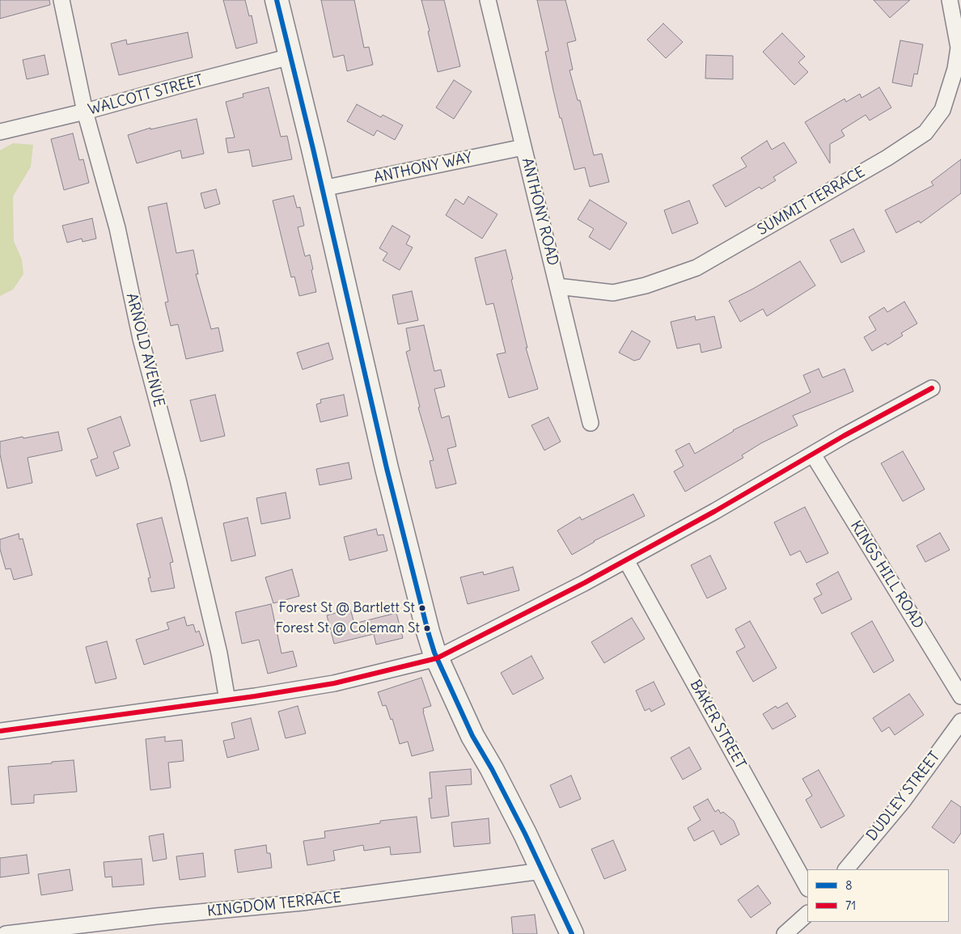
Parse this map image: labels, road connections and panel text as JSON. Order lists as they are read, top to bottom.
{
  "streets": {
    "street": [
      "WALCOTT STREET",
      "ANTHONY WAY",
      "SUMMIT TERRACE",
      "ANTHONY ROAD",
      "ARNOLD AVENUE",
      "KINGS HILL ROAD",
      "BAKER STREET",
      "DUDLEY STREET",
      "KINGDOM TERRACE"
    ]
  },
  "crossings": [
    ["WALCOTT STREET", "ARNOLD AVENUE"],
    ["ANTHONY WAY", "ANTHONY ROAD"],
    ["SUMMIT TERRACE", "ANTHONY ROAD"]
  ],
  "places": ["Forest St @ Bartlett St", "Forest St @ Coleman St"],
  "lines": ["transit line 8", "transit line 71"],
  "legend": ["8", "71"]
}
